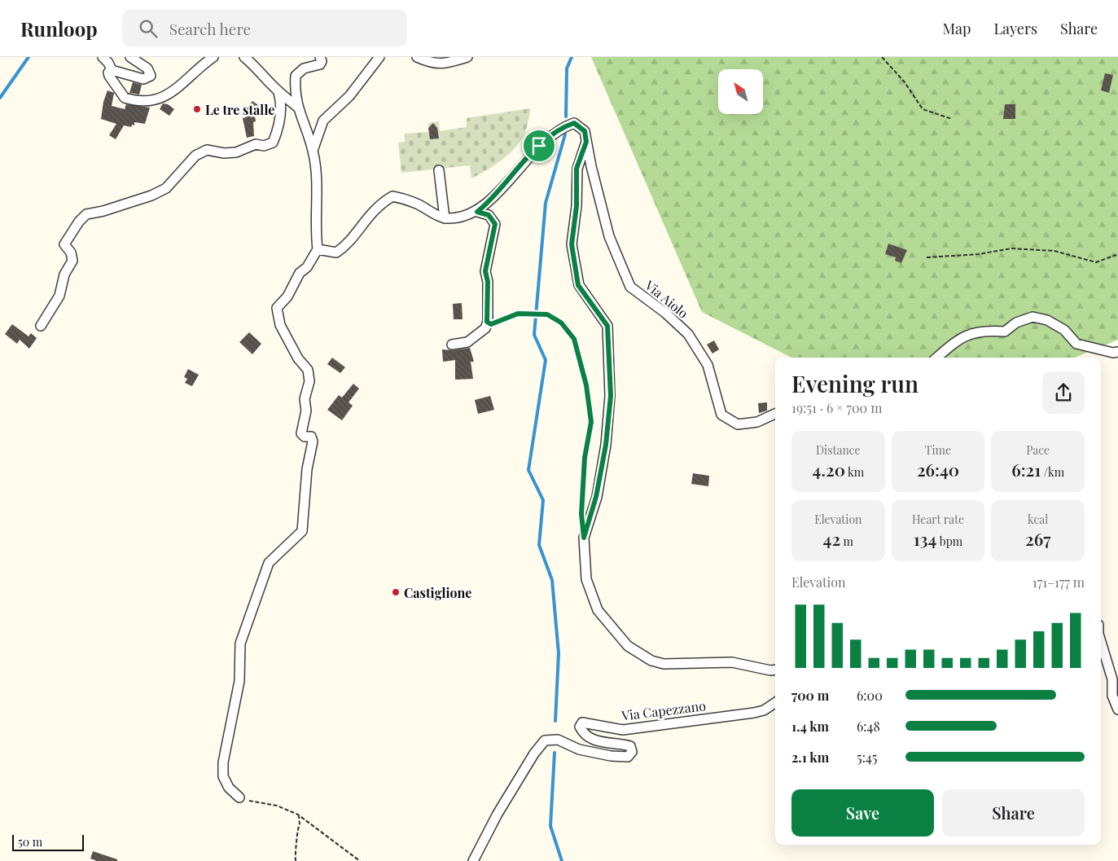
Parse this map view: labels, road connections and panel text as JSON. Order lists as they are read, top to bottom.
{
  "streets": {
    "street": ["Via Aiolo", "Via Capezzano"]
  },
  "places": ["Le tre stalle", "Castiglione"],
  "scale_bar": "50 m",
  "north": "top left",
  "page": {
    "header": "Runloop",
    "search": "Search here",
    "nav": ["Map", "Layers", "Share"],
    "heading": ["Evening run", "19:51 · 6 × 700 m"],
    "stats": [
      ["Distance", "4.20 km"],
      ["Time", "26:40"],
      ["Pace", "6:21 /km"],
      ["Elevation", "42 m"],
      ["Heart rate", "134 bpm"],
      ["kcal", "267"]
    ],
    "chart": ["Elevation", "171–177 m"],
    "list": [
      {
        "name": "700 m",
        "note": "6:00"
      },
      {
        "name": "1.4 km",
        "note": "6:48"
      },
      {
        "name": "2.1 km",
        "note": "5:45"
      }
    ],
    "buttons": ["Save", "Share"],
    "scale": "50 m"
  }
}
